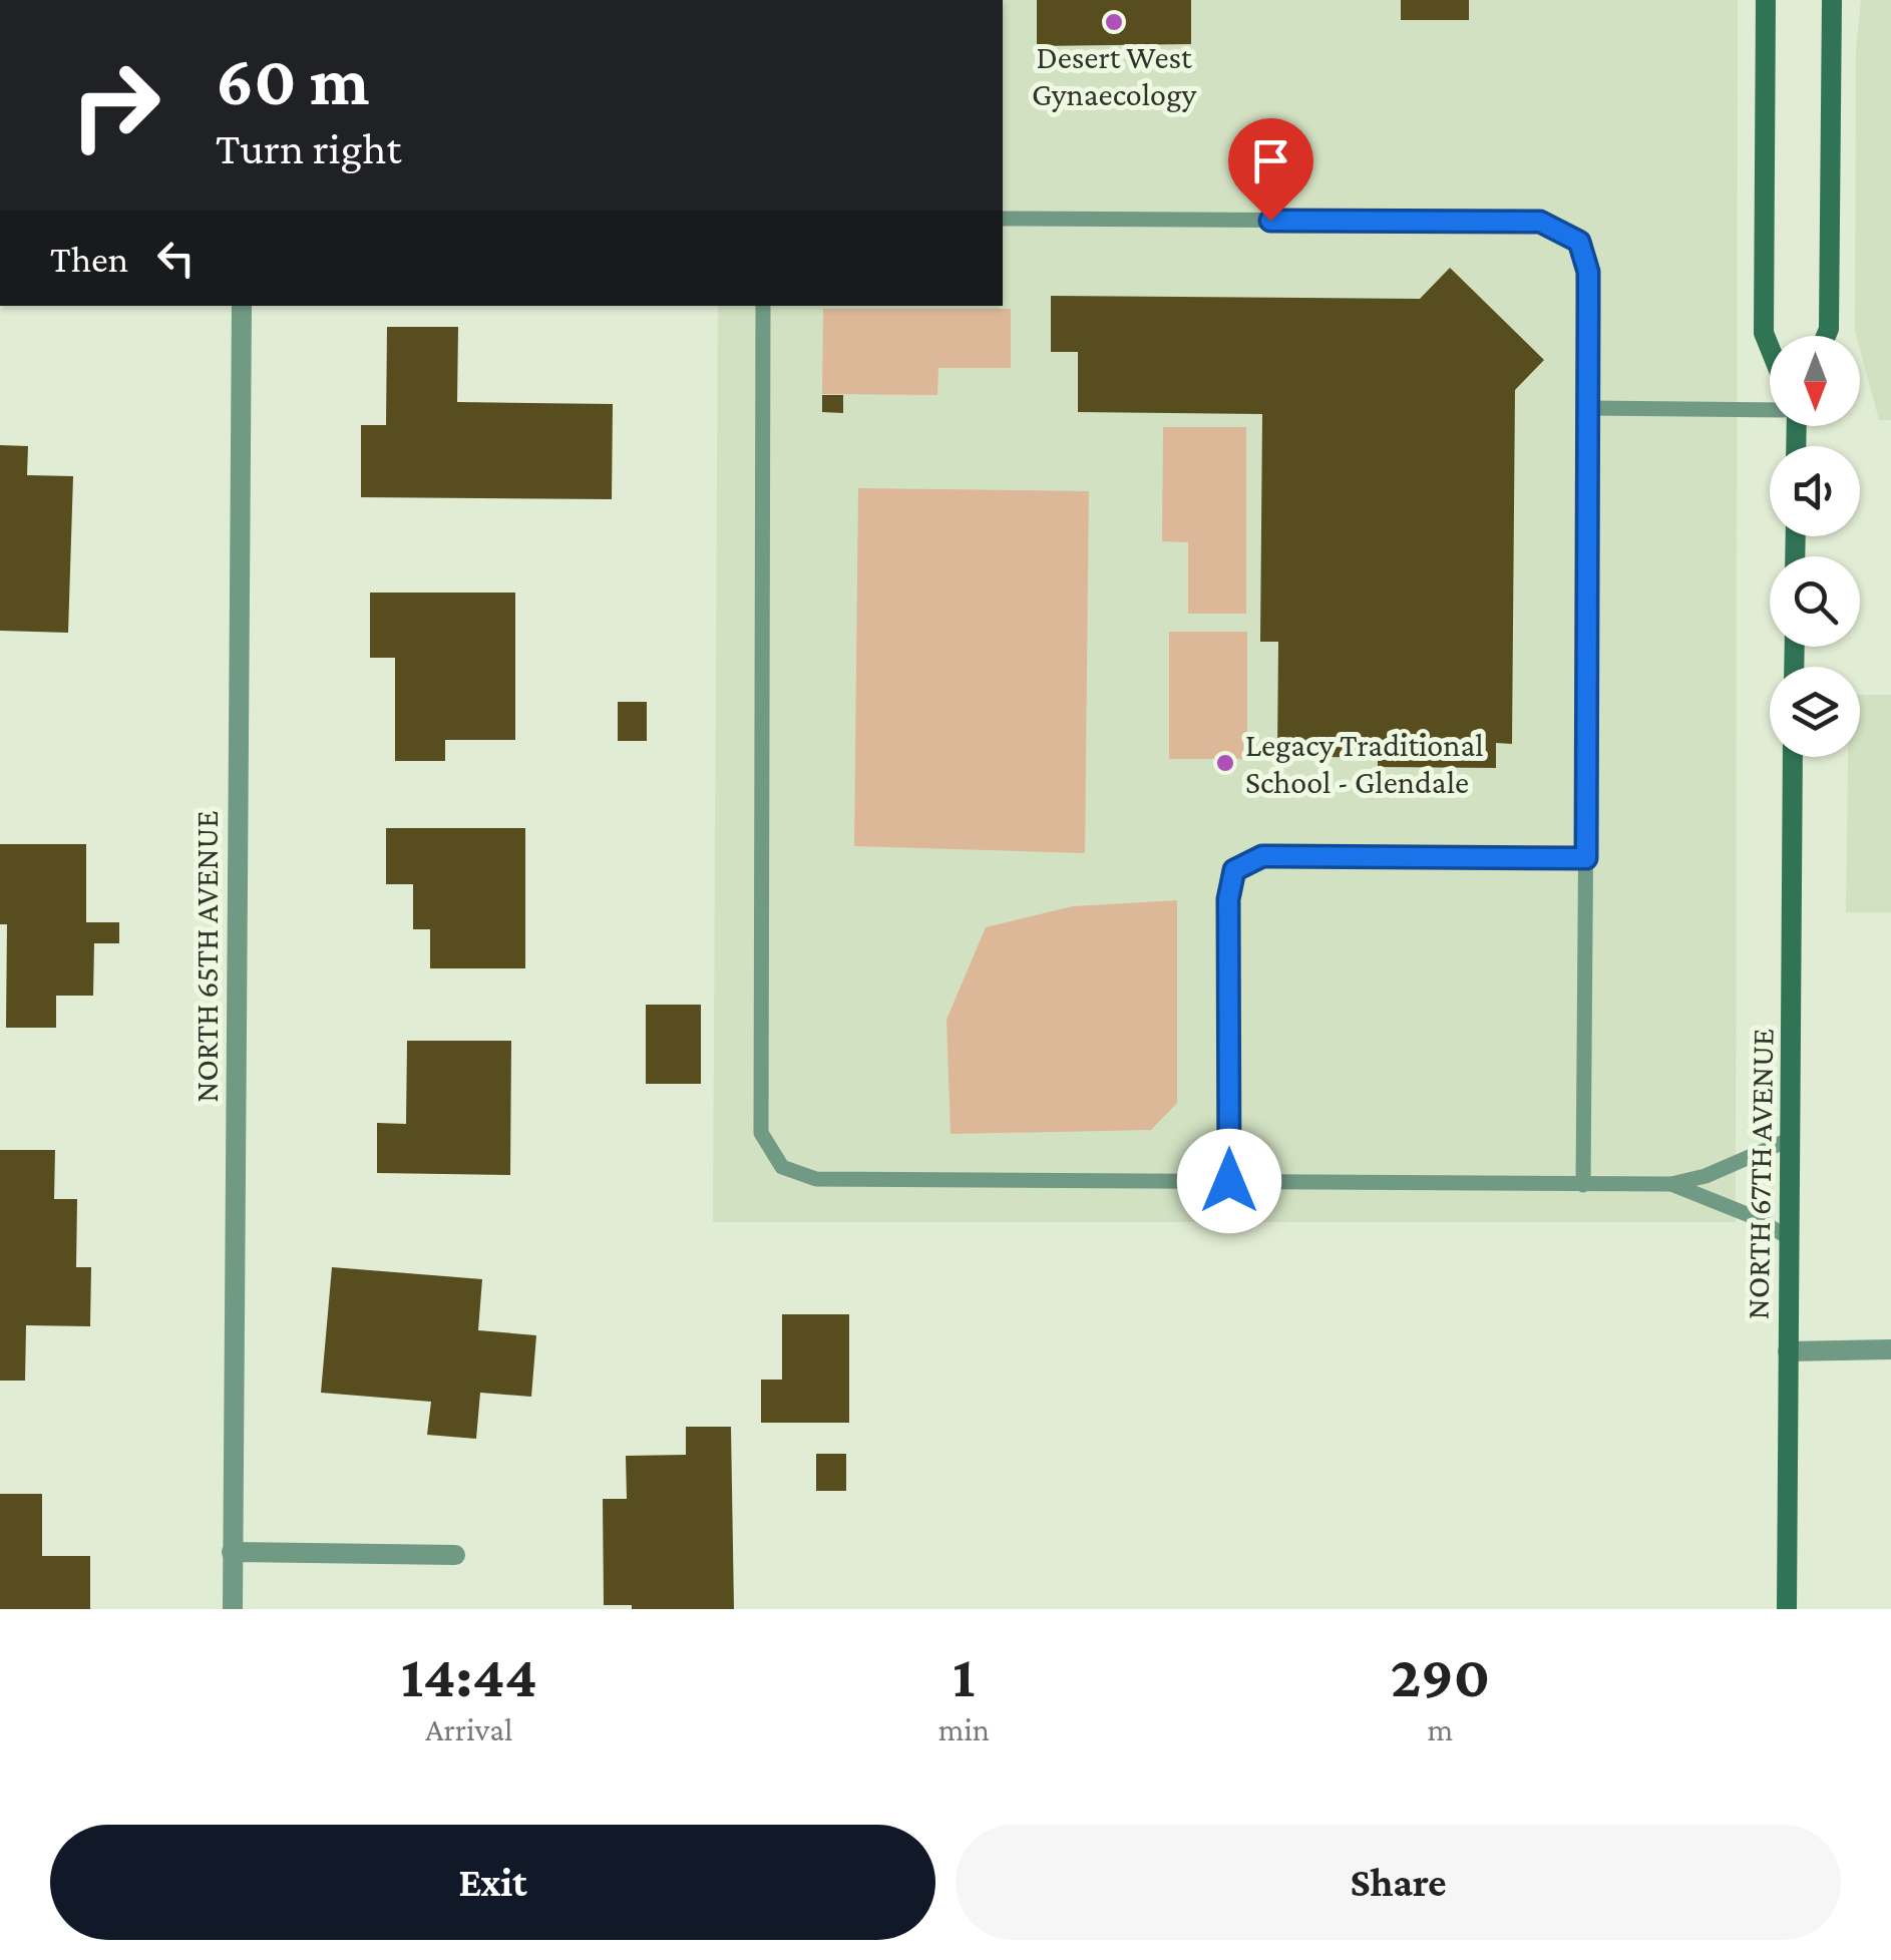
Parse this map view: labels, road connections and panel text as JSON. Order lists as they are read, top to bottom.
{
  "streets": {
    "main road": ["NORTH 67TH AVENUE"],
    "street": ["NORTH 65TH AVENUE"]
  },
  "places": ["Desert West Gynaecology", "Legacy Traditional School - Glendale"],
  "north": "bottom",
  "page": {
    "turn": ["60 m", "Turn right"],
    "then": "Then",
    "eta": [
      "14:44",
      "Arrival",
      "1",
      "min",
      "290",
      "m"
    ],
    "buttons": ["Exit", "Share"]
  }
}
